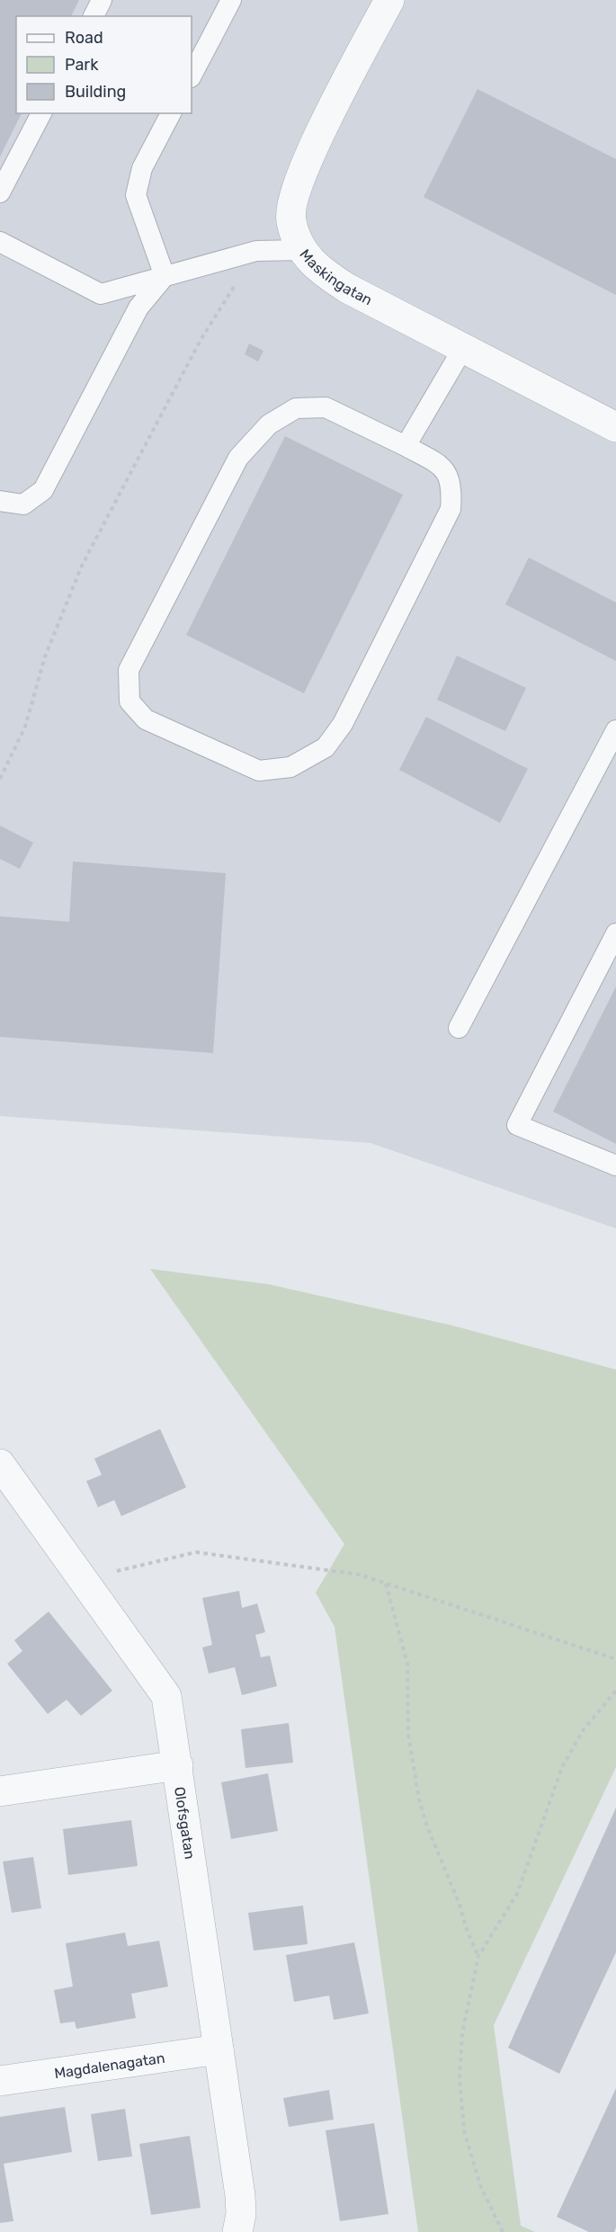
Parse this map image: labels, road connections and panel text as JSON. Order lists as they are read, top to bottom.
{
  "streets": {
    "street": ["Maskingatan", "Olofsgatan", "Magdalenagatan"]
  },
  "crossings": [
    ["Olofsgatan", "Magdalenagatan"]
  ],
  "legend": ["Road", "Park", "Building"]
}
